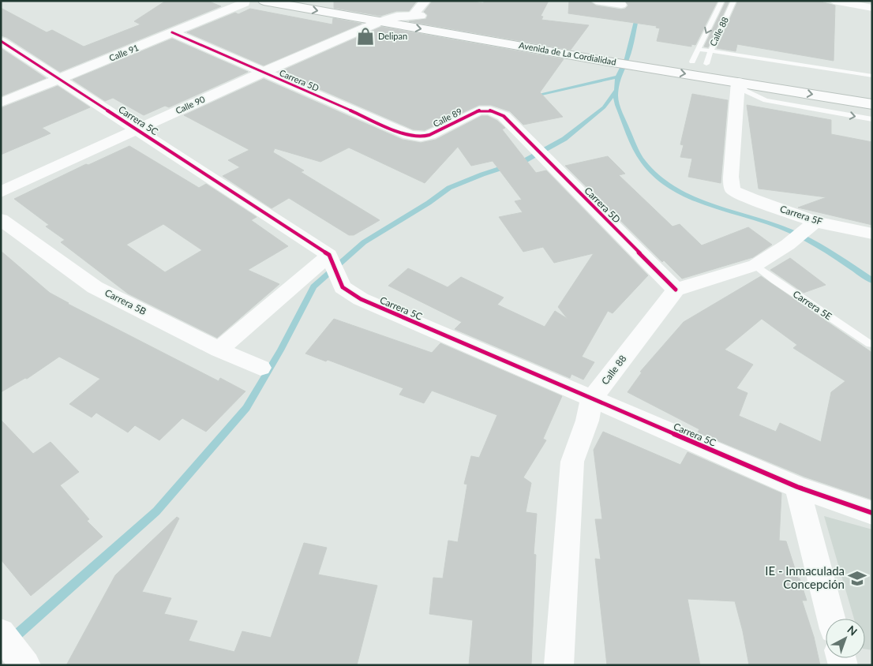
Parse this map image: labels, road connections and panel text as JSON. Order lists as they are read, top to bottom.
{
  "streets": {
    "main road": ["Avenida de La Cordialidad", "Calle 90"],
    "street": [
      "Calle 88",
      "Calle 91",
      "Carrera 5D",
      "Calle 89",
      "Carrera 5C",
      "Carrera 5F",
      "Carrera 5B"
    ],
    "lane": ["Carrera 5E"]
  },
  "crossings": [
    ["Calle 88", "Avenida de La Cordialidad"],
    ["Calle 88", "Carrera 5D"],
    ["Calle 88", "Carrera 5C"],
    ["Calle 91", "Carrera 5D"],
    ["Calle 91", "Carrera 5C"],
    ["Avenida de La Cordialidad", "Calle 90"],
    ["Avenida de La Cordialidad", "Carrera 5F"],
    ["Carrera 5D", "Calle 90"],
    ["Carrera 5D", "Calle 89"],
    ["Calle 90", "Carrera 5C"]
  ],
  "one_way": ["Avenida de La Cordialidad"],
  "places": {
    "shop": ["Delipan"],
    "school or university": ["IE - Inmaculada Concepción"]
  },
  "north": "top right"
}
